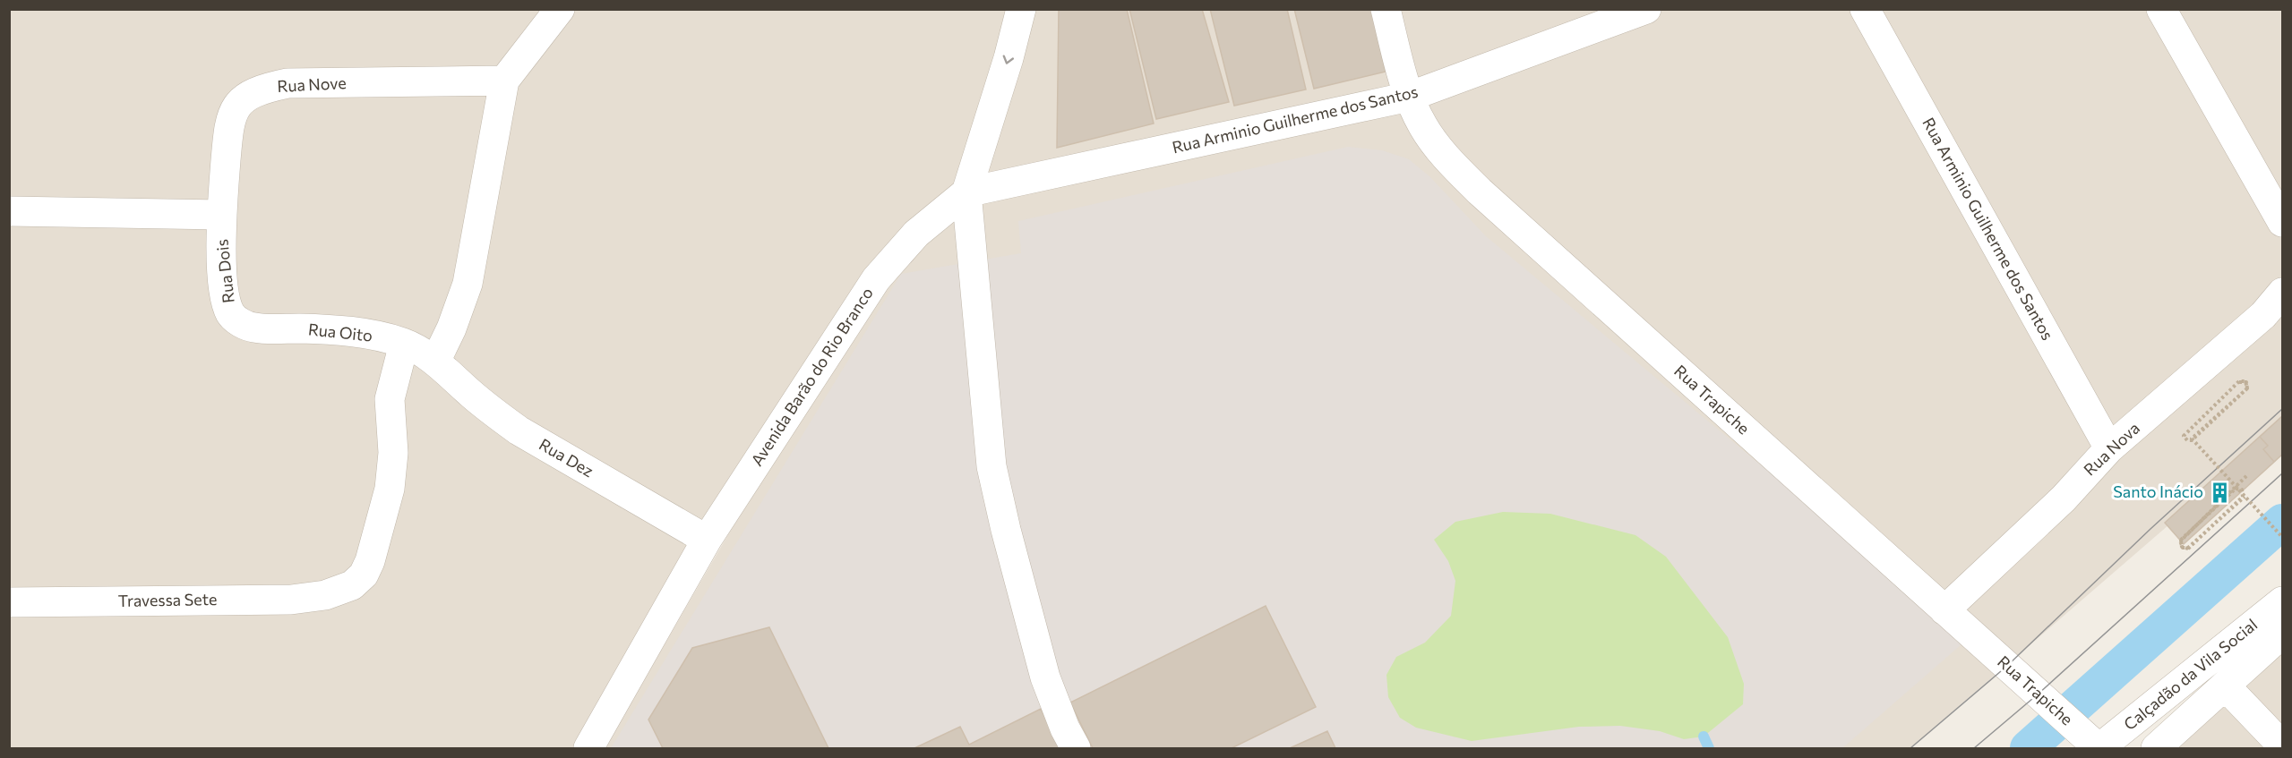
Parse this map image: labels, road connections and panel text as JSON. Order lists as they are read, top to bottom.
{
  "streets": {
    "street": [
      "Rua Nove",
      "Rua Arminio Guilherme dos Santos",
      "Rua Dois",
      "Rua Oito",
      "Avenida Barão do Rio Branco",
      "Rua Trapiche",
      "Rua Nova",
      "Rua Dez",
      "Travessa Sete",
      "Calçadão da Vila Social"
    ]
  },
  "crossings": [
    ["Rua Nove", "Rua Dois"],
    ["Rua Arminio Guilherme dos Santos", "Avenida Barão do Rio Branco"],
    ["Rua Arminio Guilherme dos Santos", "Rua Trapiche"],
    ["Rua Arminio Guilherme dos Santos", "Rua Nova"],
    ["Rua Dois", "Rua Oito"],
    ["Rua Oito", "Rua Dez"],
    ["Rua Oito", "Travessa Sete"],
    ["Avenida Barão do Rio Branco", "Rua Dez"],
    ["Rua Trapiche", "Rua Nova"],
    ["Rua Trapiche", "Calçadão da Vila Social"]
  ],
  "places": {
    "building": ["Santo Inácio"]
  }
}
